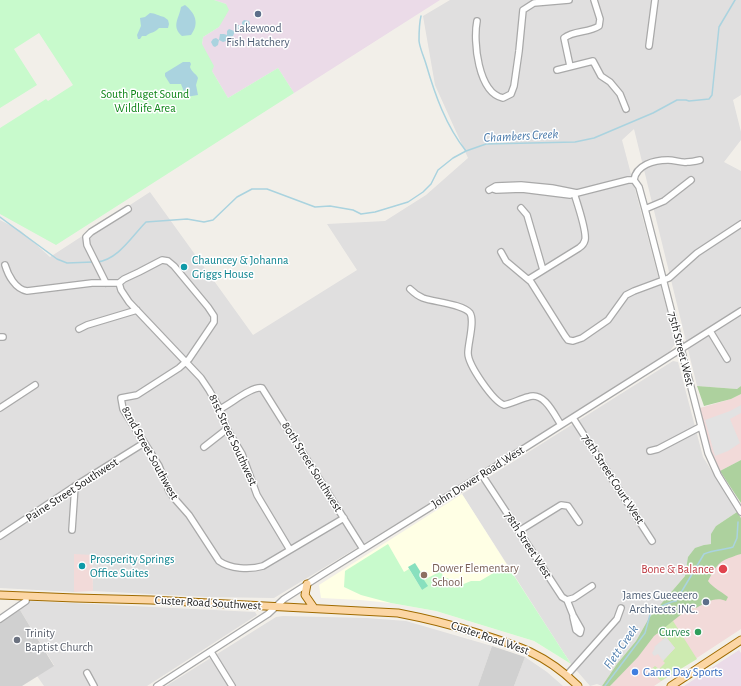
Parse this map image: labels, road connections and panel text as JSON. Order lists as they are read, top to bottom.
{
  "streets": {
    "main road": ["Custer Road Southwest", "Custer Road West"],
    "street": [
      "75th Street West",
      "81st Street Southwest",
      "82nd Street Southwest",
      "80th Street Southwest",
      "John Dower Road West",
      "76th Street Court West",
      "Paine Street Southwest",
      "78th Street West"
    ]
  },
  "crossings": [
    ["75th Street West", "John Dower Road West"],
    ["81st Street Southwest", "82nd Street Southwest"],
    ["81st Street Southwest", "80th Street Southwest"],
    ["82nd Street Southwest", "Paine Street Southwest"],
    ["80th Street Southwest", "John Dower Road West"],
    ["John Dower Road West", "76th Street Court West"],
    ["John Dower Road West", "78th Street West"],
    ["John Dower Road West", "Custer Road Southwest"],
    ["Custer Road Southwest", "Custer Road West"]
  ],
  "water": ["Chambers Creek", "Flett Creek"],
  "parks": ["South Puget Sound Wildlife Area"],
  "places": [
    "Lakewood Fish Hatchery",
    "Chauncey & Johanna Griggs House",
    "Prosperity Springs Office Suites",
    "Bone & Balance",
    "Dower Elementary School",
    "James Gueeeero Architects INC.",
    "Curves",
    "Trinity Baptist Church",
    "Game Day Sports"
  ]
}
